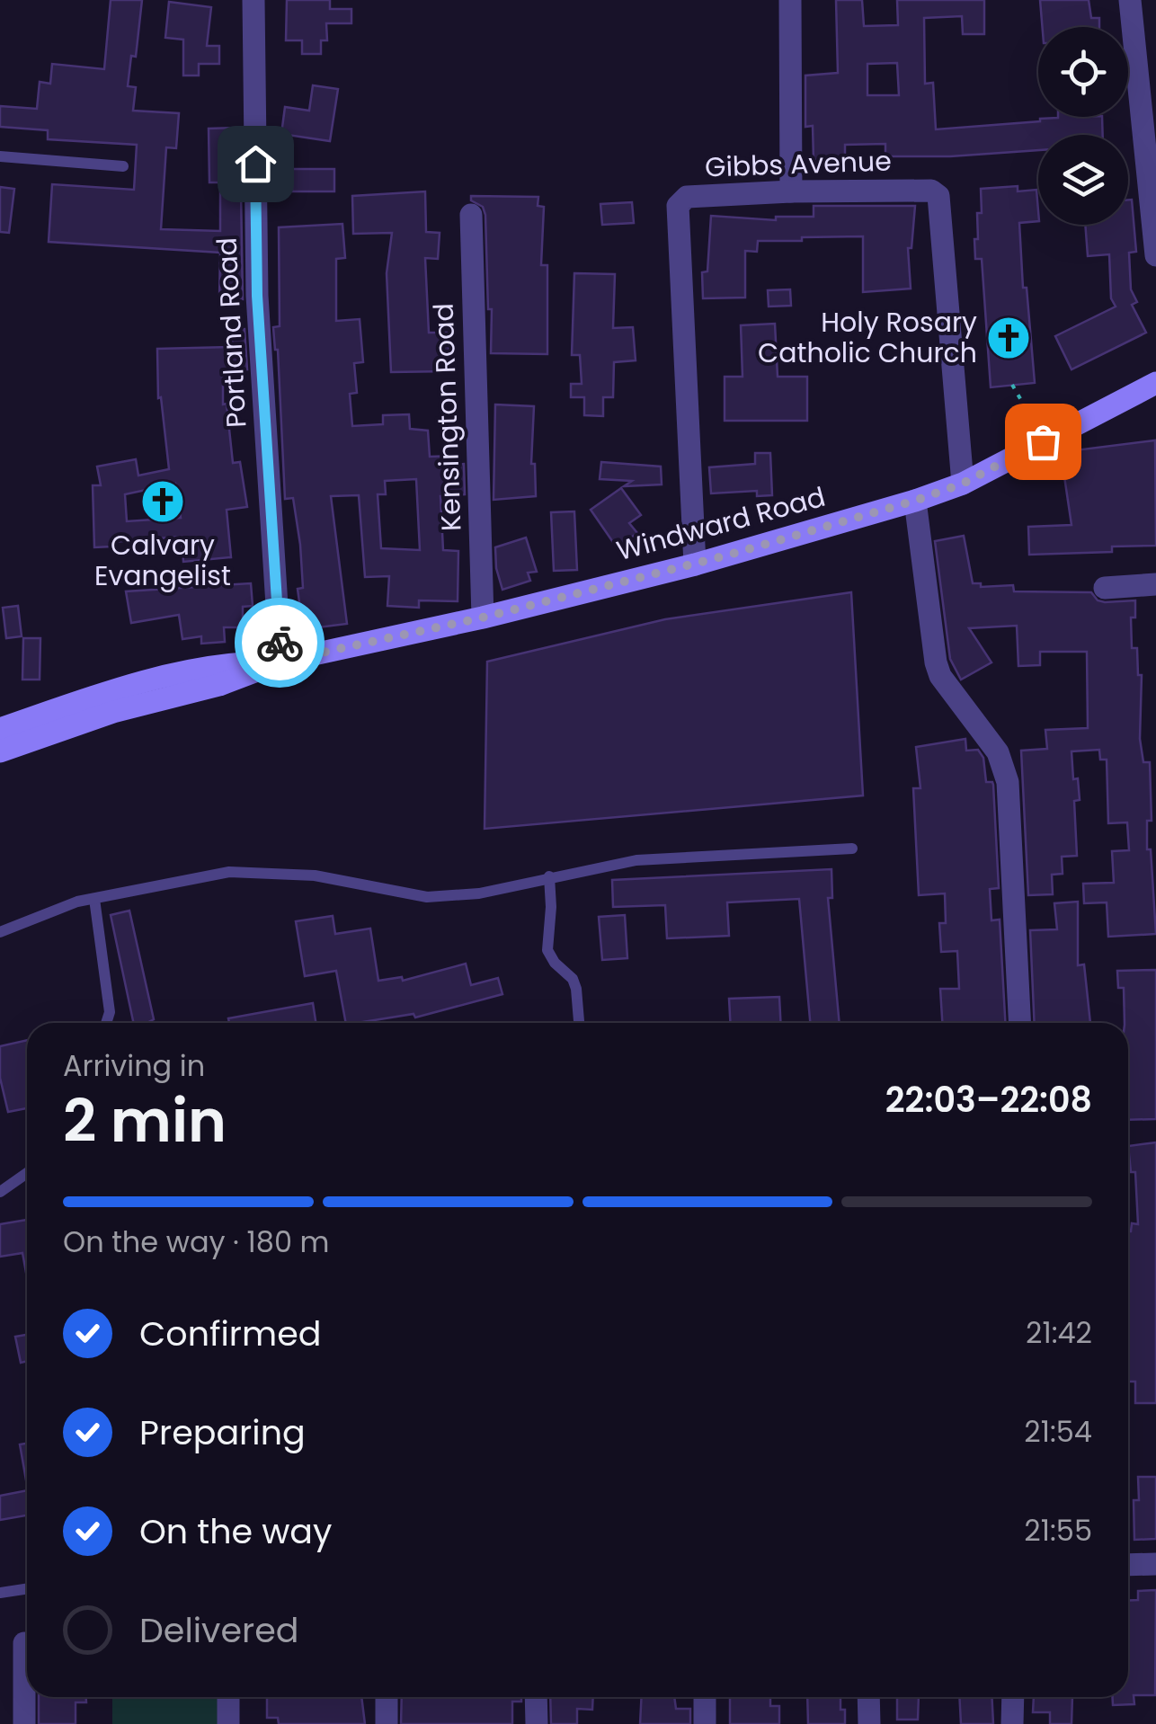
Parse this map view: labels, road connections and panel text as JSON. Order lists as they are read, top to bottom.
{
  "streets": {
    "main road": ["Windward Road"],
    "street": ["Gibbs Avenue", "Portland Road", "Kensington Road"]
  },
  "crossings": [
    ["Gibbs Avenue", "Windward Road"],
    ["Portland Road", "Windward Road"],
    ["Kensington Road", "Windward Road"]
  ],
  "places": {
    "church": ["Holy Rosary Catholic Church", "Calvary Evangelist"]
  },
  "page": {
    "heading": ["2 min", "Arriving in", "22:03–22:08"],
    "bar": "On the way · 180 m",
    "list": [
      ["Confirmed", "21:42"],
      ["Preparing", "21:54"],
      ["On the way", "21:55"],
      "Delivered"
    ]
  }
}
